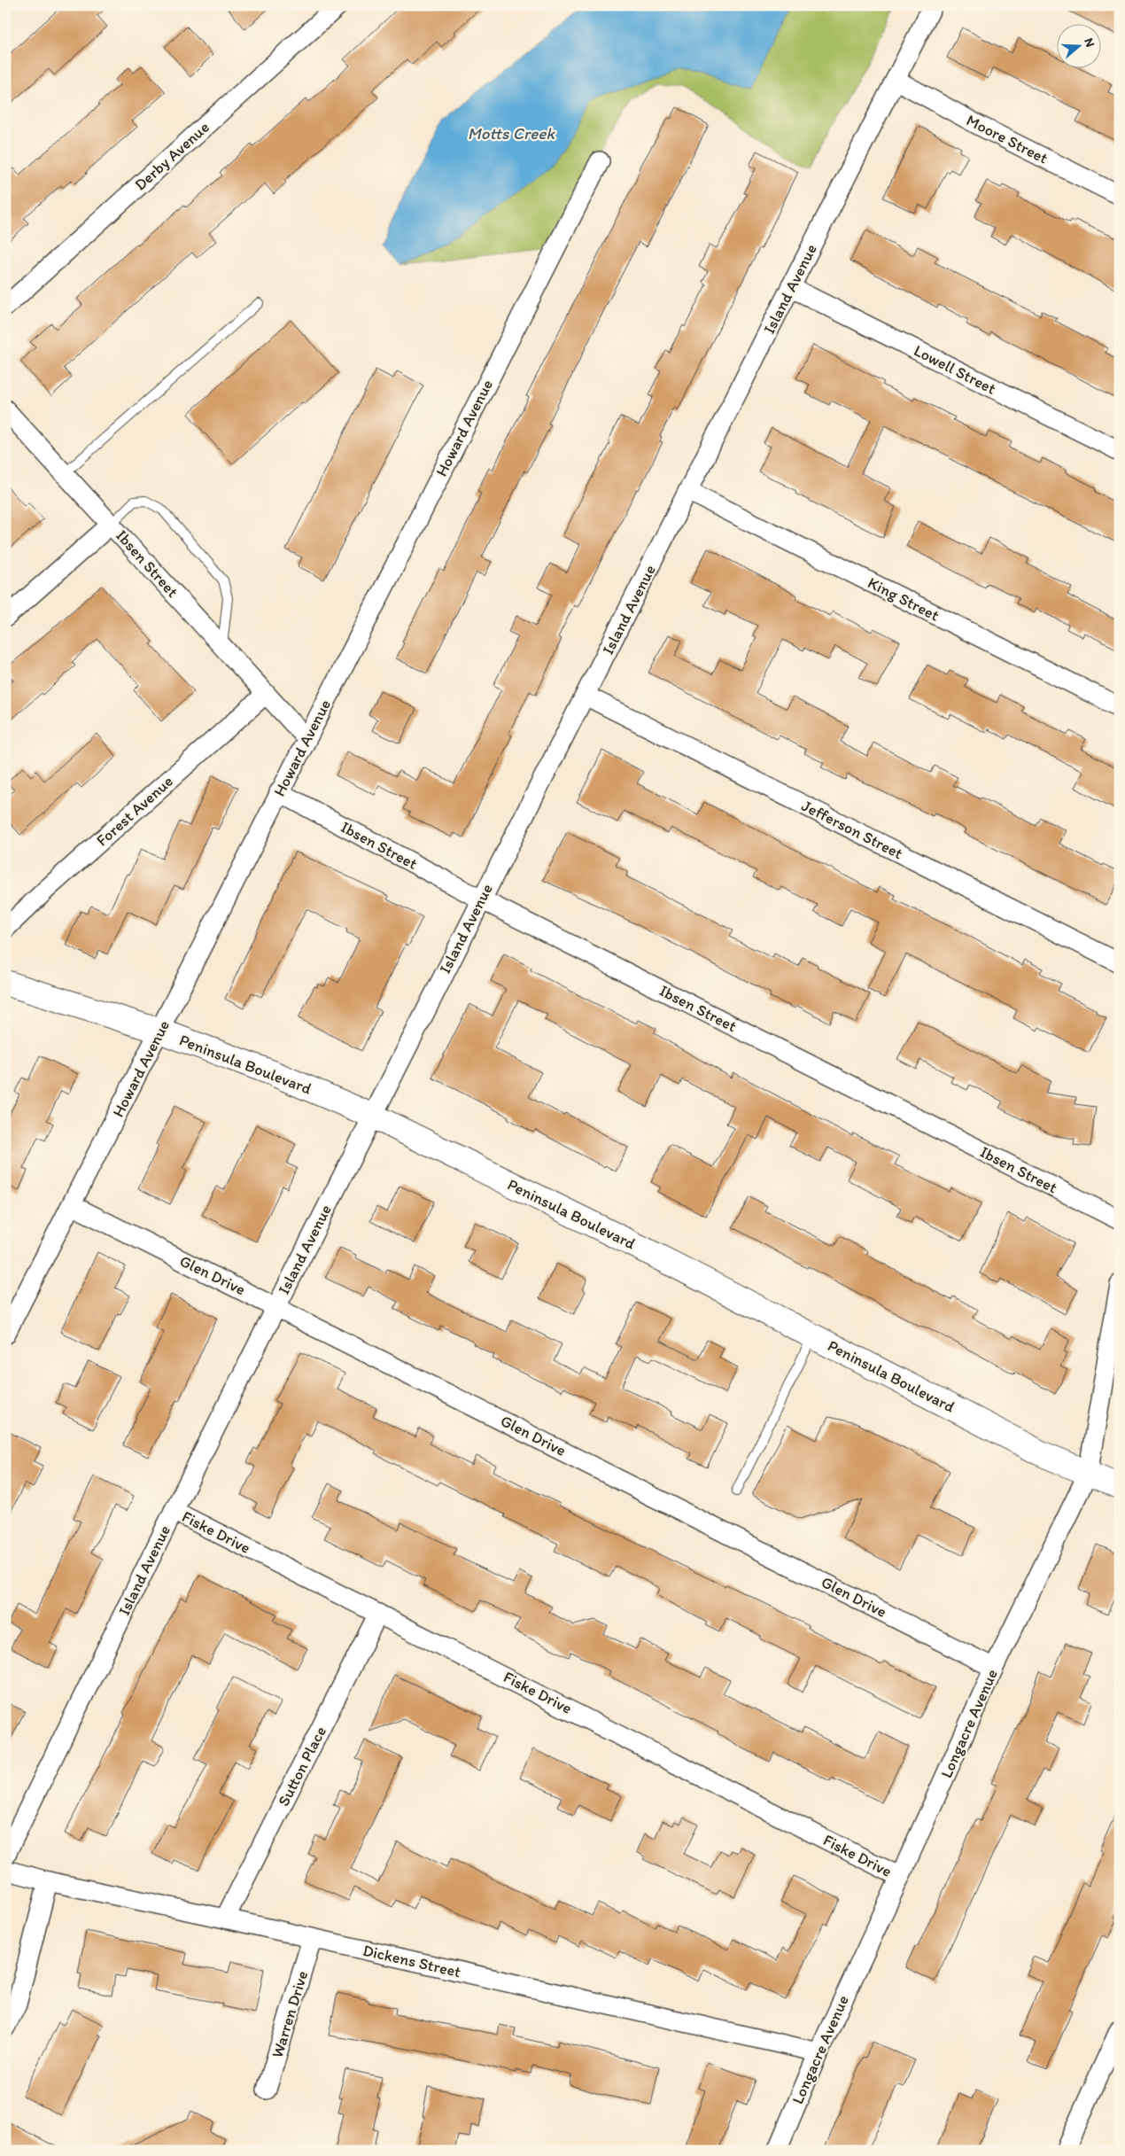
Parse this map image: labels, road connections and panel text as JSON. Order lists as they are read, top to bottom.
{
  "streets": {
    "main road": ["Peninsula Boulevard"],
    "street": [
      "Moore Street",
      "Derby Avenue",
      "Island Avenue",
      "Lowell Street",
      "Howard Avenue",
      "Ibsen Street",
      "King Street",
      "Forest Avenue",
      "Jefferson Street",
      "Glen Drive",
      "Fiske Drive",
      "Longacre Avenue",
      "Sutton Place",
      "Dickens Street",
      "Warren Drive"
    ]
  },
  "crossings": [
    ["Moore Street", "Island Avenue"],
    ["Island Avenue", "Lowell Street"],
    ["Island Avenue", "Ibsen Street"],
    ["Island Avenue", "King Street"],
    ["Island Avenue", "Jefferson Street"],
    ["Island Avenue", "Peninsula Boulevard"],
    ["Island Avenue", "Glen Drive"],
    ["Island Avenue", "Fiske Drive"],
    ["Howard Avenue", "Ibsen Street"],
    ["Howard Avenue", "Peninsula Boulevard"],
    ["Howard Avenue", "Glen Drive"],
    ["Ibsen Street", "Forest Avenue"],
    ["Peninsula Boulevard", "Longacre Avenue"],
    ["Glen Drive", "Longacre Avenue"],
    ["Fiske Drive", "Longacre Avenue"],
    ["Fiske Drive", "Sutton Place"],
    ["Longacre Avenue", "Dickens Street"],
    ["Sutton Place", "Dickens Street"],
    ["Dickens Street", "Warren Drive"]
  ],
  "water": ["Motts Creek"],
  "north": "right"
}
